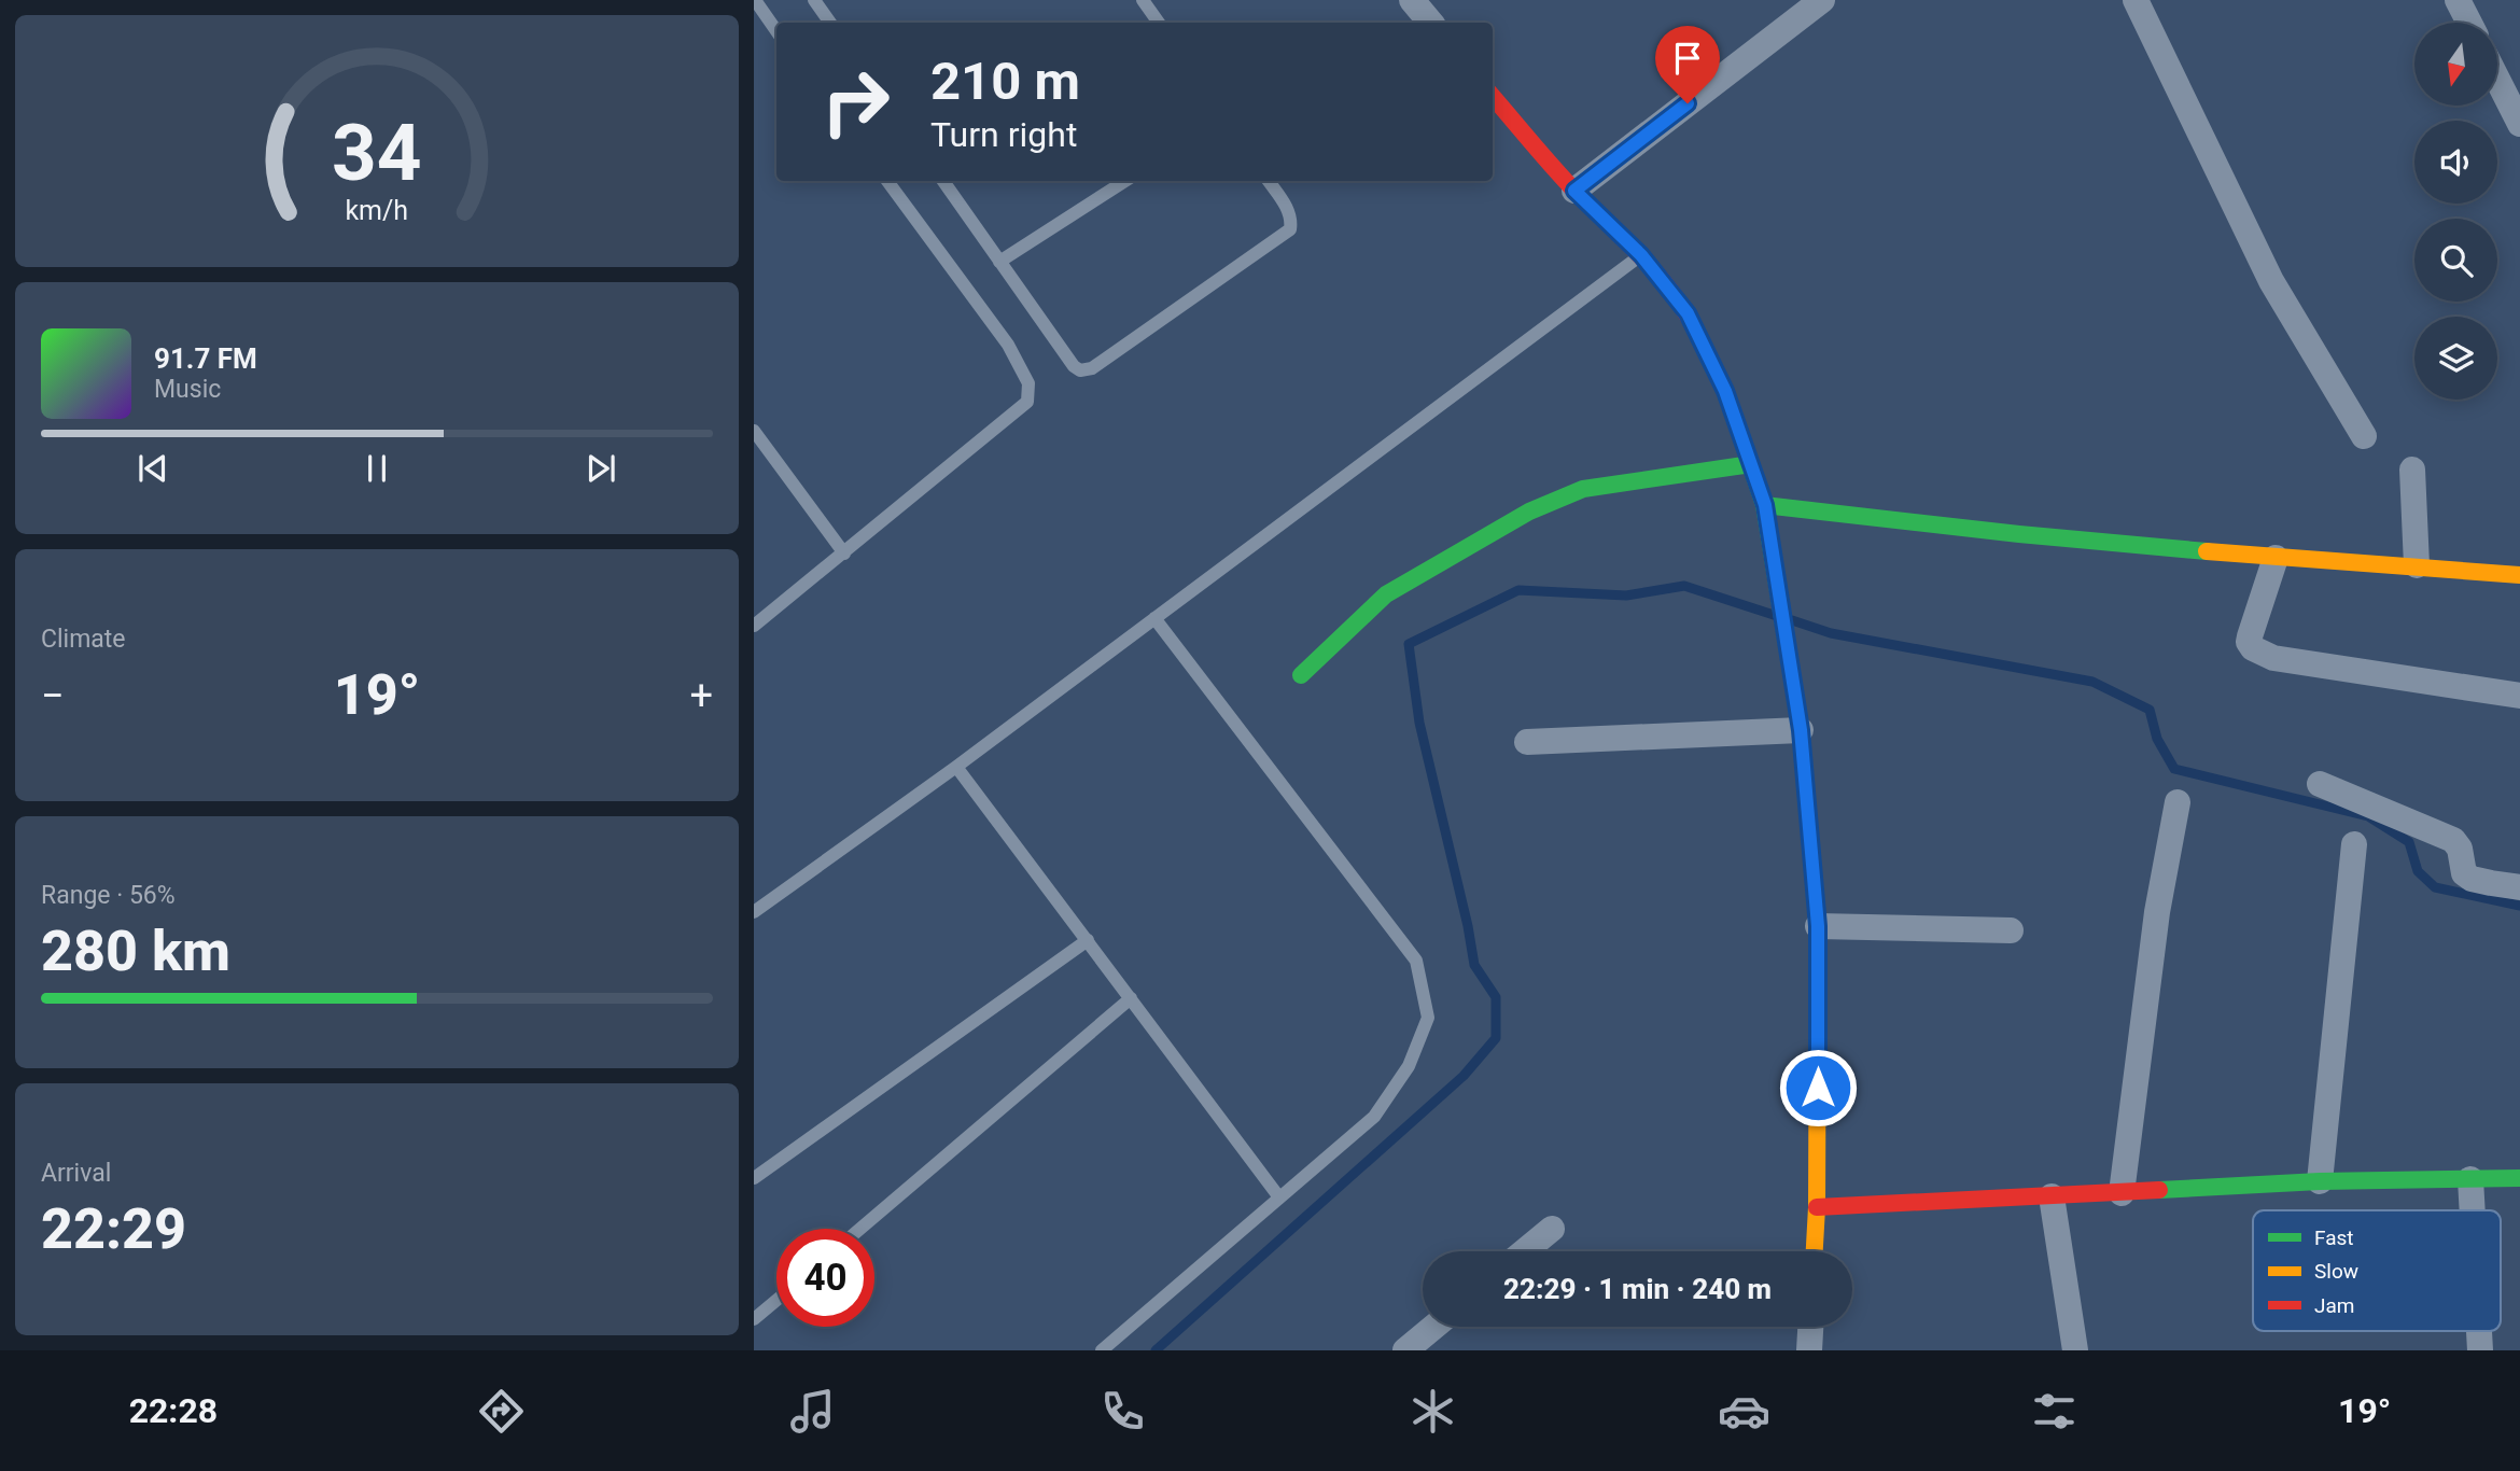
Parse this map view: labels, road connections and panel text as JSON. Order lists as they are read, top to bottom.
{
  "legend": ["Fast", "Slow", "Jam"],
  "north": "bottom",
  "page": {
    "turn": ["210 m", "Turn right"],
    "song": ["91.7 FM", "Music"],
    "tile": [
      "Climate",
      ["Range · 56%", "280 km"],
      ["Arrival", "22:29"]
    ],
    "heat": ["−", "19°", "+"],
    "limit": "40",
    "trip": "22:29 · 1 min · 240 m",
    "tabs": ["22:28", "19°"],
    "gauge": ["34", "km/h"]
  }
}
